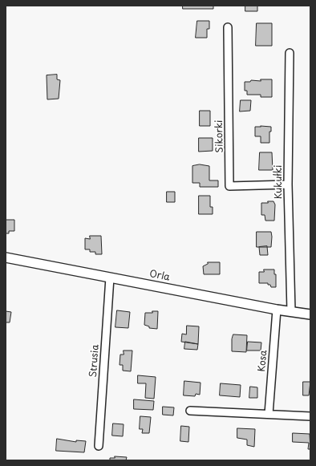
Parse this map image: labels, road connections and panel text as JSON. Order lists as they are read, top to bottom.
{
  "streets": {
    "street": [
      "Sikorki",
      "Kukułki",
      "Orla",
      "Strusia",
      "Kosa"
    ]
  },
  "crossings": [
    ["Sikorki", "Kukułki"],
    ["Kukułki", "Orla"],
    ["Orla", "Strusia"],
    ["Orla", "Kosa"]
  ]
}
